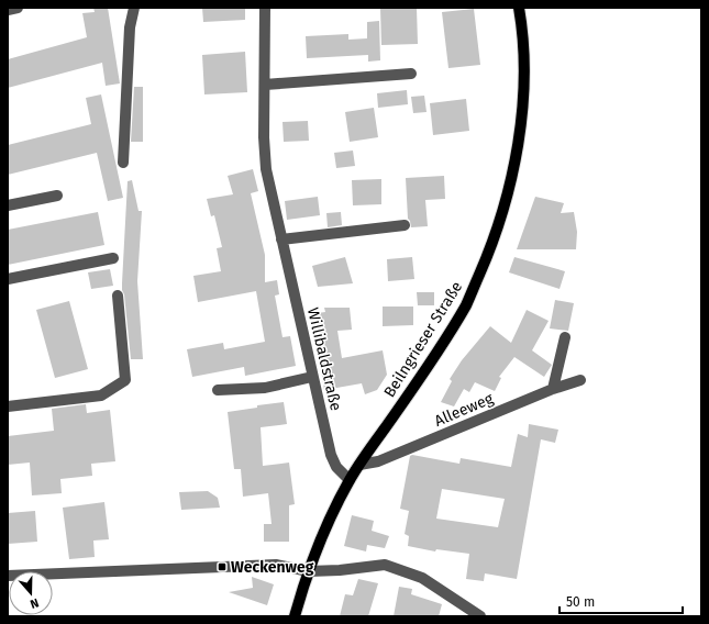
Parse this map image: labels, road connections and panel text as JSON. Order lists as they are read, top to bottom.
{
  "streets": {
    "main road": ["Beilngrieser Straße"],
    "street": ["Willibaldstraße", "Alleeweg"]
  },
  "crossings": [
    ["Beilngrieser Straße", "Willibaldstraße"],
    ["Beilngrieser Straße", "Alleeweg"]
  ],
  "places": {
    "transit": ["Weckenweg"]
  },
  "scale_bar": "50 m",
  "north": "bottom"
}
